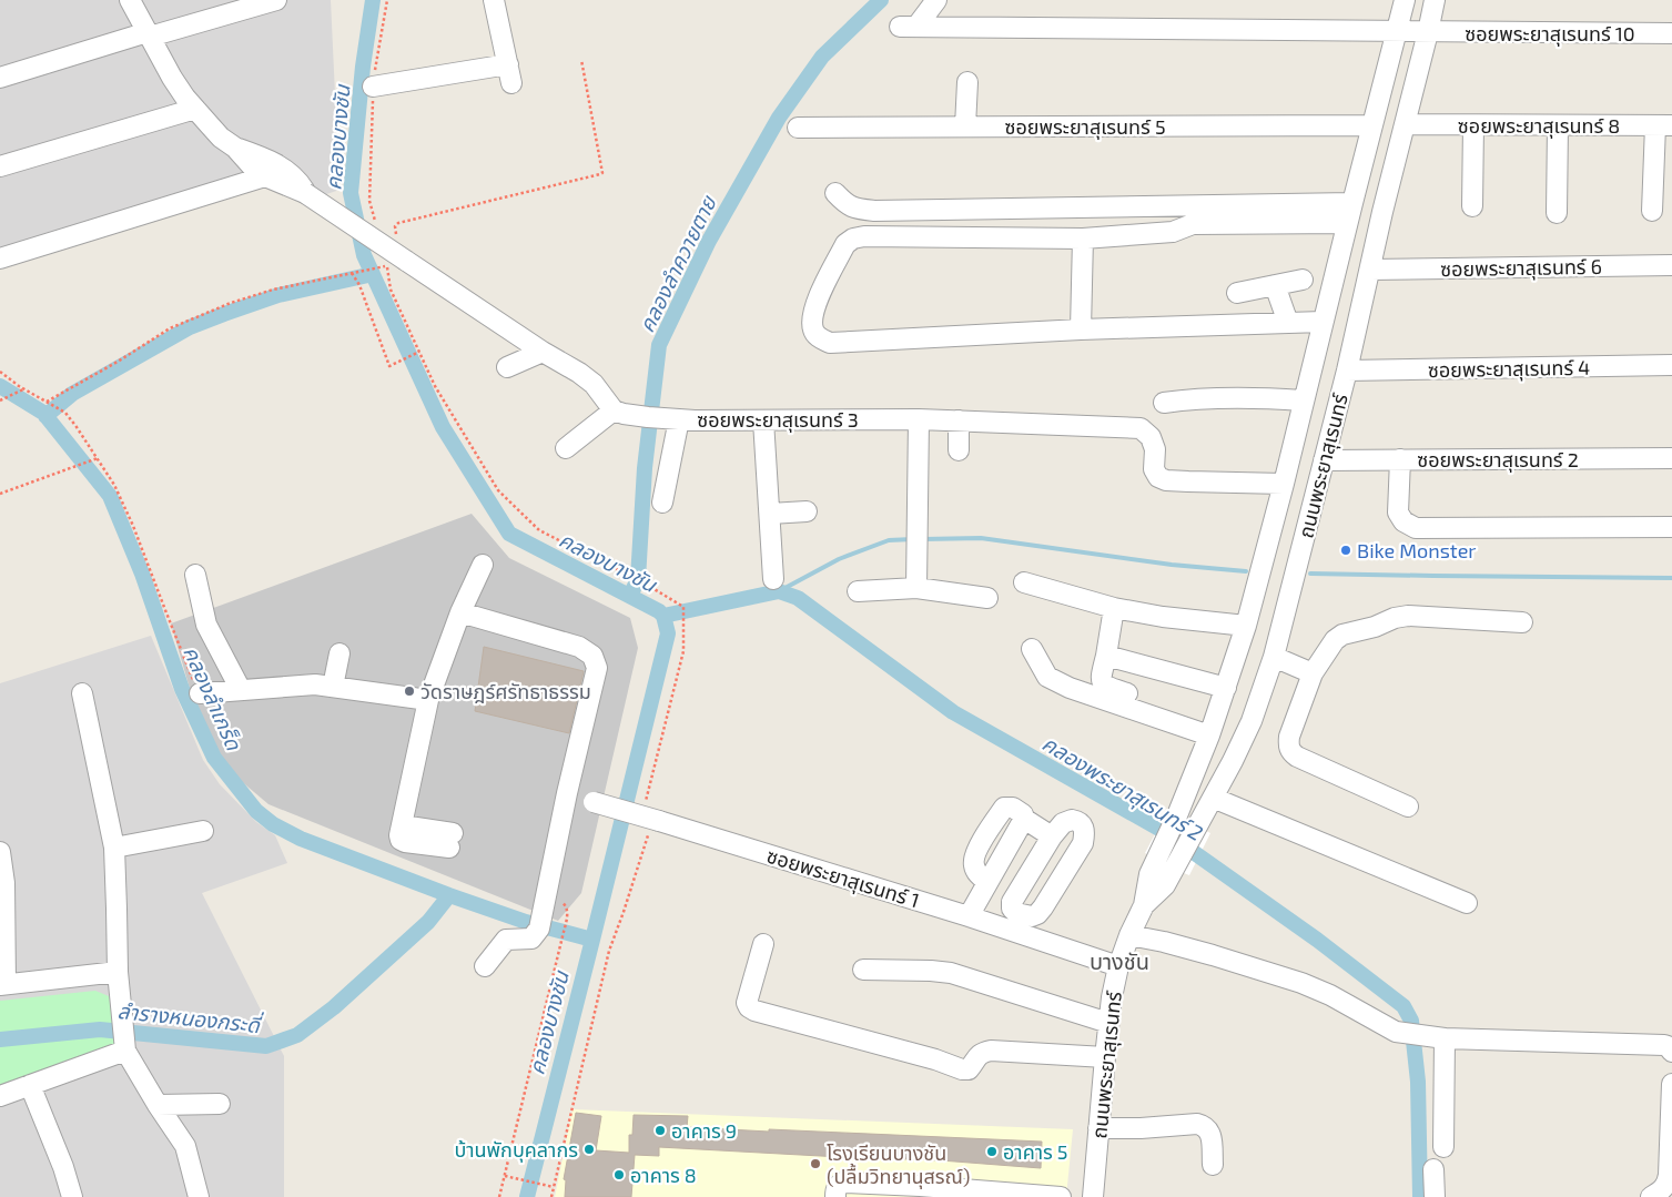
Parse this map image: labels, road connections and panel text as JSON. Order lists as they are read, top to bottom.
{
  "streets": {
    "street": [
      "ซอยพระยาสุเรนทร์ 10",
      "ซอยพระยาสุเรนทร์ 8",
      "ซอยพระยาสุเรนทร์ 5",
      "ซอยพระยาสุเรนทร์ 6",
      "ซอยพระยาสุเรนทร์ 4",
      "ซอยพระยาสุเรนทร์ 3",
      "ซอยพระยาสุเรนทร์ 2",
      "ถนนพระยาสุเรนทร์",
      "ซอยพระยาสุเรนทร์ 1"
    ]
  },
  "crossings": [
    ["ซอยพระยาสุเรนทร์ 10", "ถนนพระยาสุเรนทร์"],
    ["ซอยพระยาสุเรนทร์ 8", "ถนนพระยาสุเรนทร์"],
    ["ซอยพระยาสุเรนทร์ 5", "ถนนพระยาสุเรนทร์"],
    ["ซอยพระยาสุเรนทร์ 6", "ถนนพระยาสุเรนทร์"],
    ["ซอยพระยาสุเรนทร์ 4", "ถนนพระยาสุเรนทร์"],
    ["ซอยพระยาสุเรนทร์ 3", "ถนนพระยาสุเรนทร์"],
    ["ซอยพระยาสุเรนทร์ 2", "ถนนพระยาสุเรนทร์"],
    ["ถนนพระยาสุเรนทร์", "ซอยพระยาสุเรนทร์ 1"]
  ],
  "districts": ["บางชัน"],
  "water": [
    "คลองบางชัน",
    "คลองลำควายตาย",
    "คลองลำเกร็ด",
    "คลองพระยาสุเรนทร์ 2",
    "ลำรางหนองกระดี่"
  ],
  "places": [
    "Bike Monster",
    "วัดราษฎร์ศรัทธาธรรม",
    "อาคาร 9",
    "บ้านพักบุคลากร",
    "อาคาร 5",
    "โรงเรียนบางชัน (ปลื้มวิทยานุสรณ์)",
    "อาคาร 8"
  ]
}
